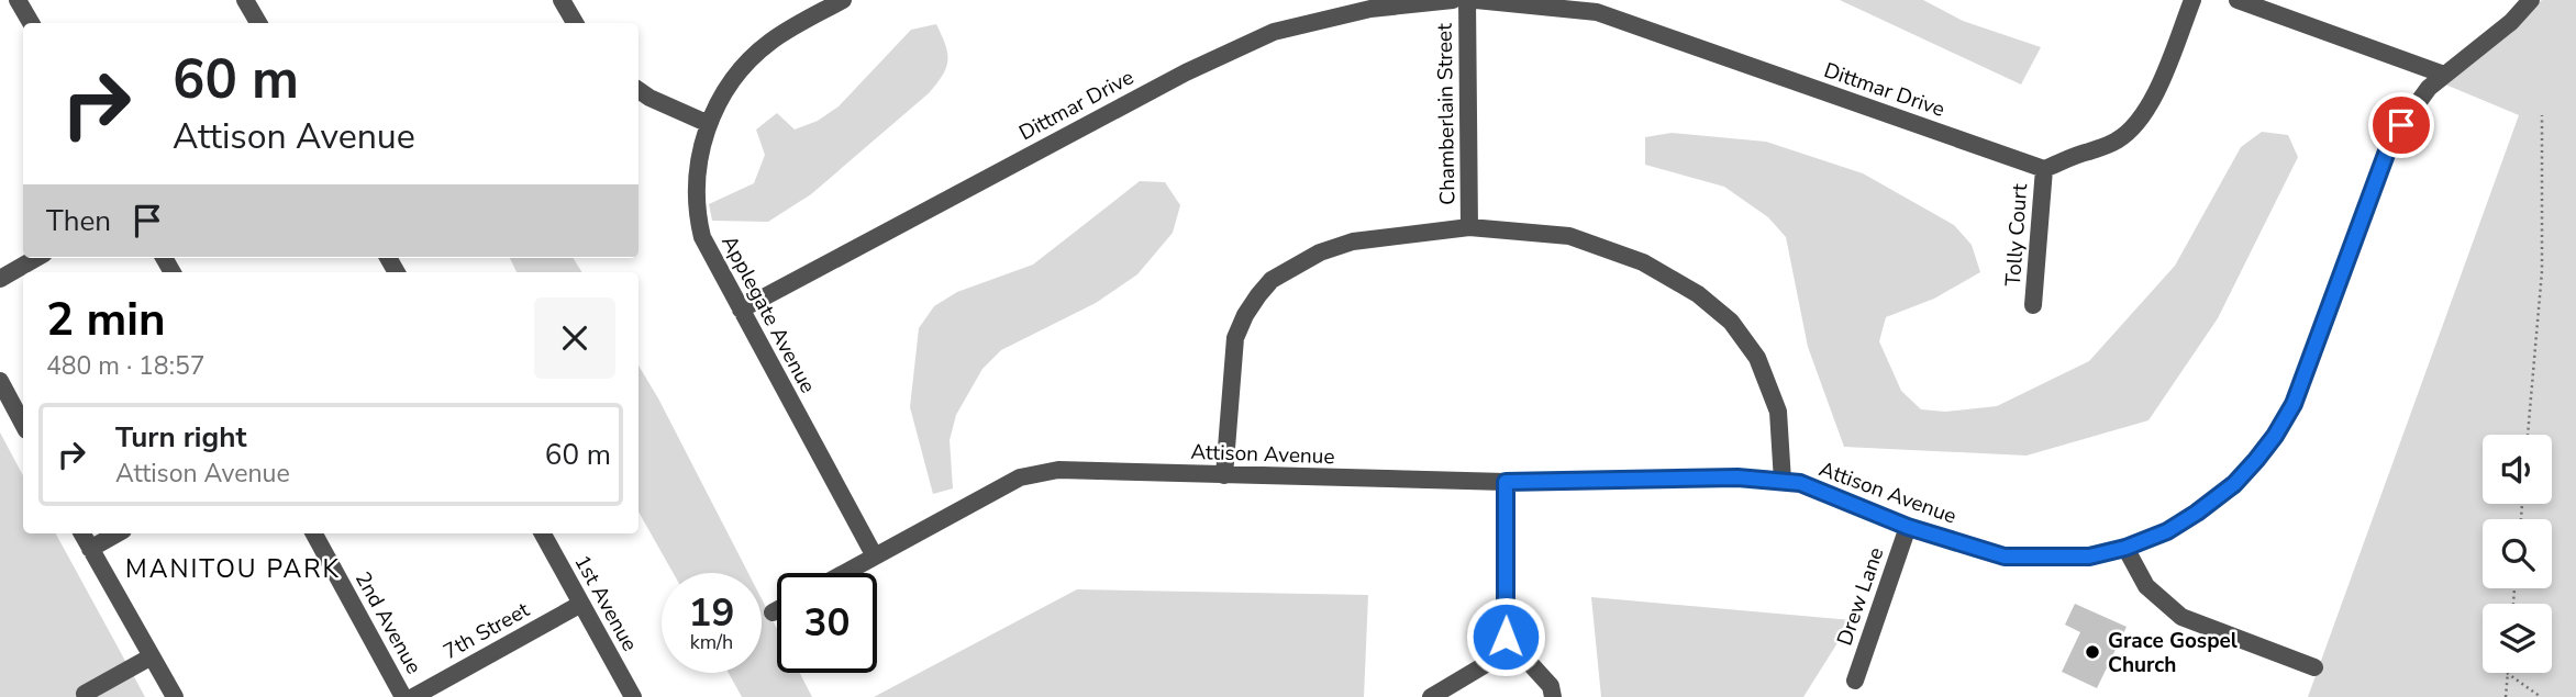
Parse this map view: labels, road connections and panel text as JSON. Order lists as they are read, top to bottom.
{
  "streets": {
    "street": [
      "Dittmar Drive",
      "Chamberlain Street",
      "Tolly Court",
      "Applegate Avenue",
      "Attison Avenue",
      "Drew Lane",
      "1st Avenue",
      "2nd Avenue",
      "7th Street"
    ]
  },
  "crossings": [
    ["Dittmar Drive", "Tolly Court"],
    ["Dittmar Drive", "Applegate Avenue"],
    ["Applegate Avenue", "Attison Avenue"],
    ["Attison Avenue", "Drew Lane"],
    ["1st Avenue", "7th Street"]
  ],
  "districts": ["MANITOU PARK"],
  "places": ["Grace Gospel Church"],
  "page": {
    "turn": ["60 m", "Attison Avenue"],
    "then": "Then",
    "heading": ["2 min", "480 m · 18:57"],
    "list": [
      {
        "name": "Turn right",
        "note": "Attison Avenue",
        "value": "60 m"
      }
    ],
    "speed": "19 km/h",
    "limit": "30"
  }
}
